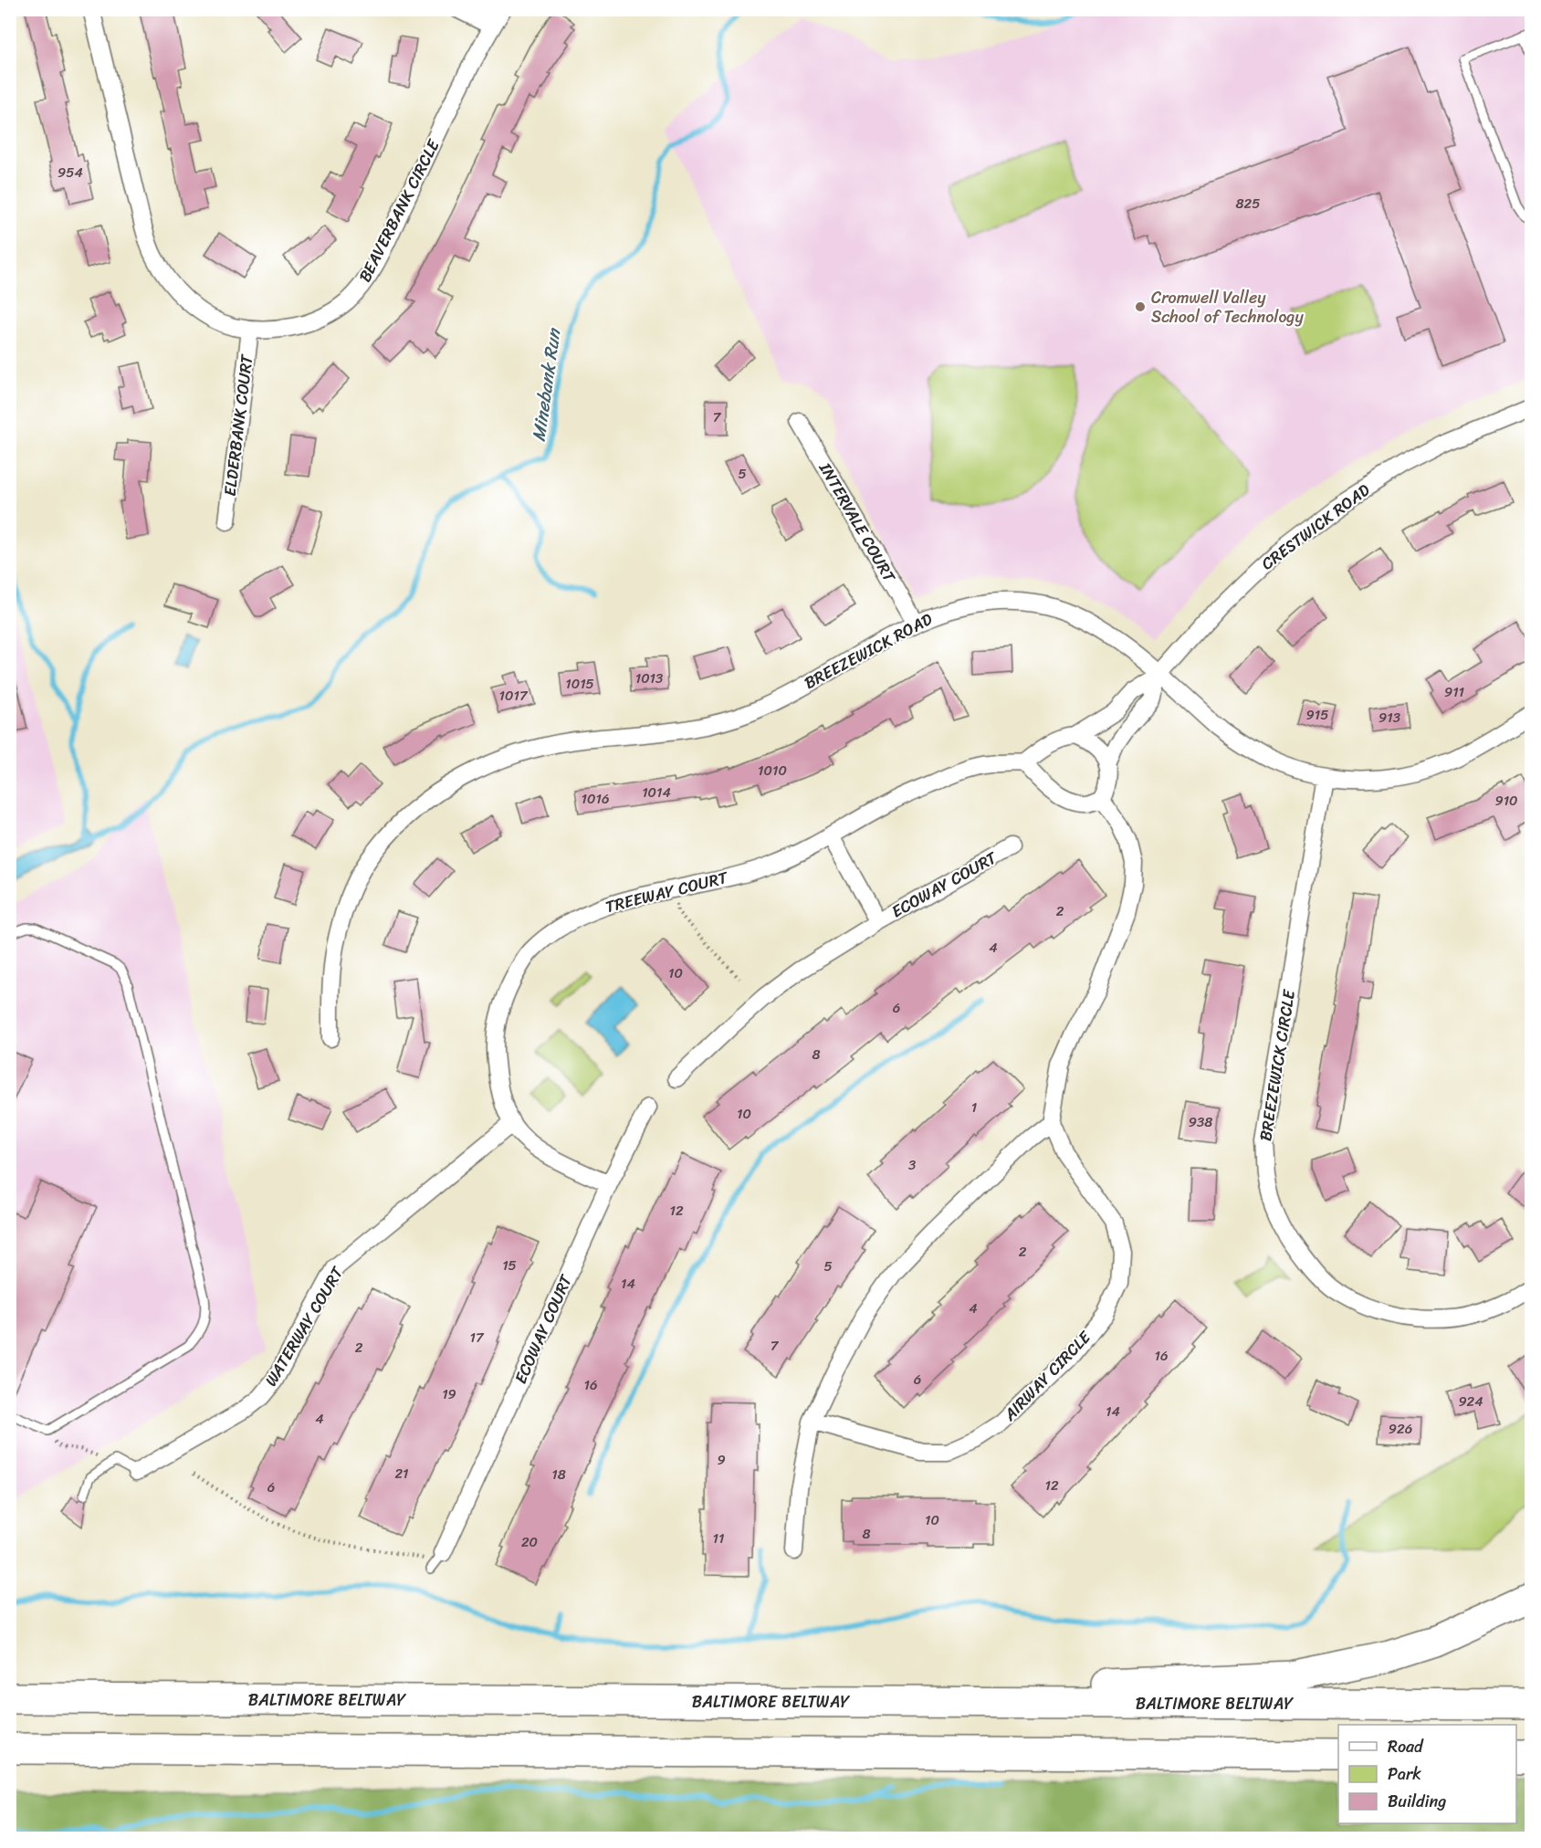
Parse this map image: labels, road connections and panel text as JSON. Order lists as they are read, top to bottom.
{
  "streets": {
    "highway": ["BALTIMORE BELTWAY"],
    "street": [
      "BEAVERBANK CIRCLE",
      "ELDERBANK COURT",
      "INTERVALE COURT",
      "CRESTWICK ROAD",
      "BREEZEWICK ROAD",
      "ECOWAY COURT",
      "TREEWAY COURT",
      "BREEZEWICK CIRCLE",
      "WATERWAY COURT",
      "AIRWAY CIRCLE"
    ]
  },
  "crossings": [
    ["BEAVERBANK CIRCLE", "ELDERBANK COURT"],
    ["INTERVALE COURT", "BREEZEWICK ROAD"],
    ["CRESTWICK ROAD", "BREEZEWICK ROAD"],
    ["CRESTWICK ROAD", "TREEWAY COURT"],
    ["BREEZEWICK ROAD", "BREEZEWICK CIRCLE"],
    ["ECOWAY COURT", "TREEWAY COURT"],
    ["TREEWAY COURT", "WATERWAY COURT"]
  ],
  "water": ["Minebank Run"],
  "places": ["Cromwell Valley School of Technology"],
  "house_numbers": [
    "954",
    "825",
    "7",
    "5",
    "1013",
    "1015",
    "911",
    "1017",
    "915",
    "913",
    "1010",
    "1014",
    "1016",
    "910",
    "2",
    "4",
    "10",
    "6",
    "8",
    "1",
    "10",
    "938",
    "3",
    "12",
    "2",
    "15",
    "5",
    "14",
    "4",
    "17",
    "7",
    "2",
    "16",
    "6",
    "16",
    "19",
    "924",
    "14",
    "4",
    "926",
    "9",
    "21",
    "18",
    "12",
    "6",
    "10",
    "8",
    "11",
    "20"
  ],
  "legend": ["Road", "Park", "Building"]
}
